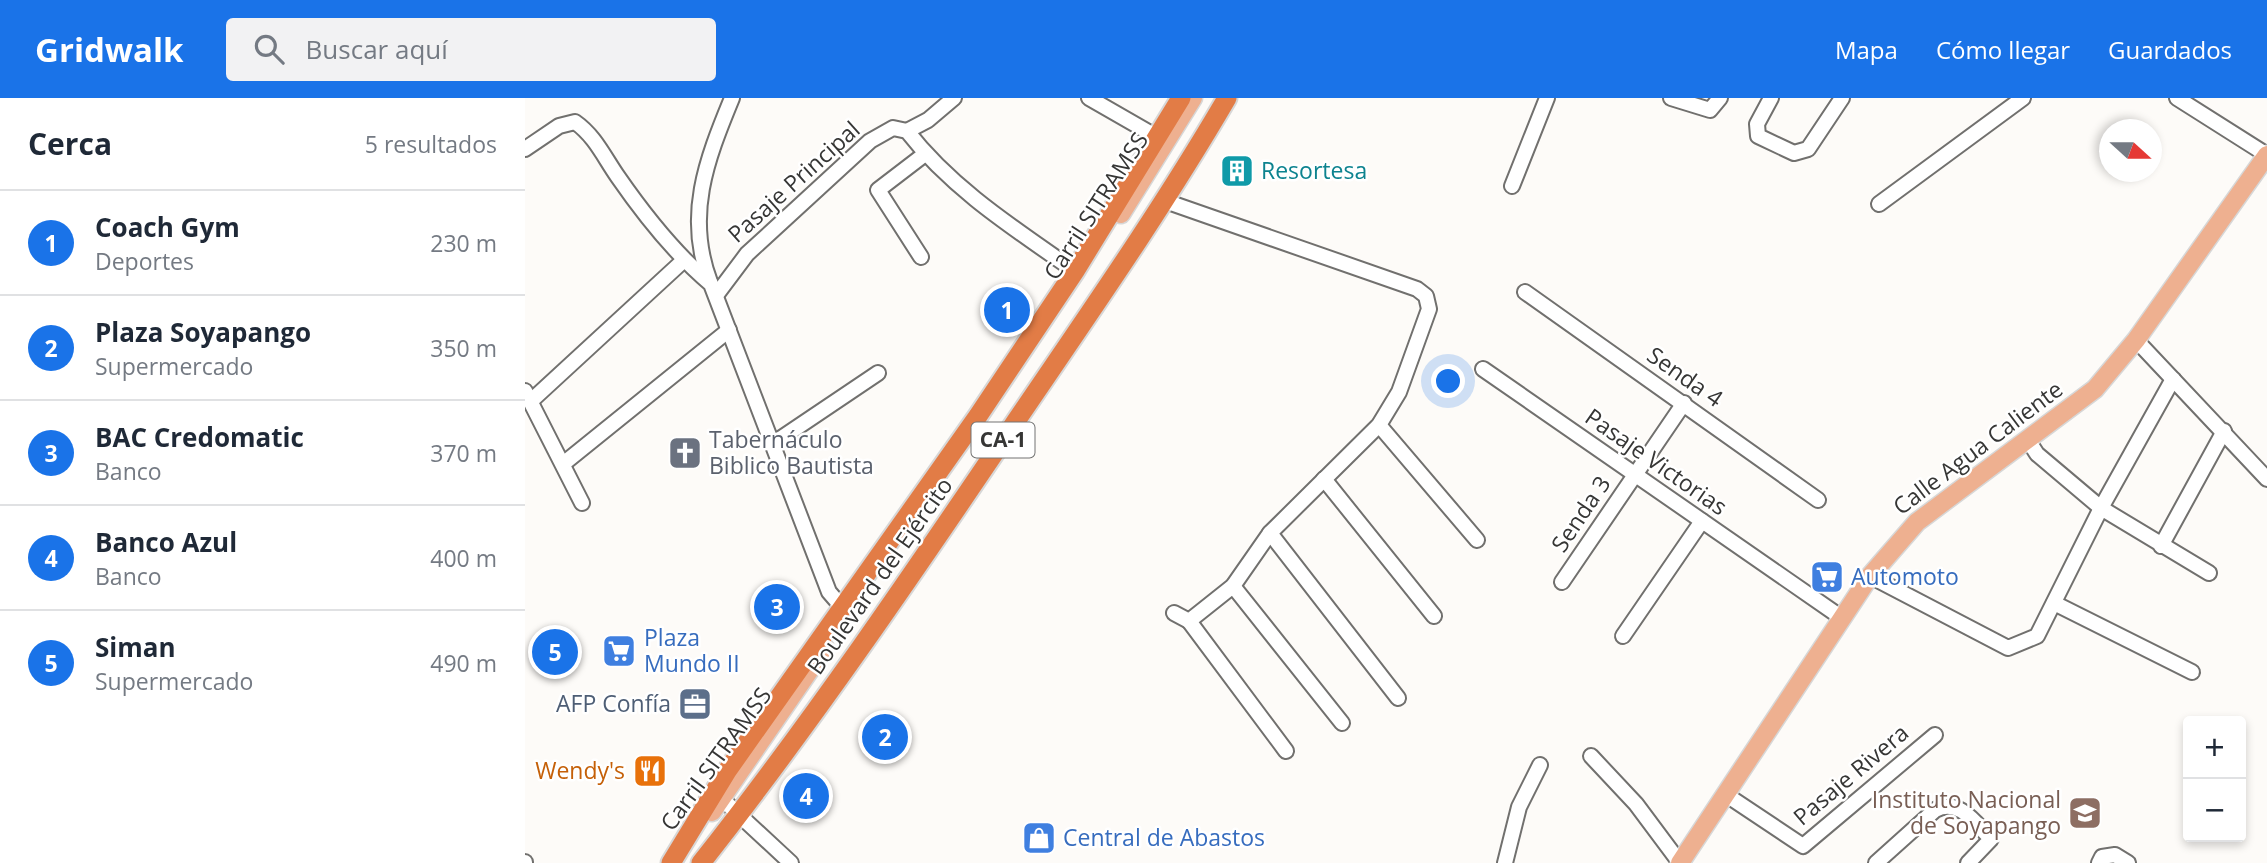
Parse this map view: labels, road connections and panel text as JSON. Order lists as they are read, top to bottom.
{
  "streets": {
    "highway": ["CA-1", "Boulevard del Ejército"],
    "main road": ["Carril SITRAMSS", "Calle Agua Caliente"],
    "street": [
      "Pasaje Principal",
      "Senda 4",
      "Pasaje Victorias",
      "Senda 3",
      "Pasaje Rivera"
    ]
  },
  "crossings": [
    ["Carril SITRAMSS", "Boulevard del Ejército"],
    ["Senda 4", "Senda 3"],
    ["Calle Agua Caliente", "Pasaje Victorias"],
    ["Calle Agua Caliente", "Pasaje Rivera"],
    ["Pasaje Victorias", "Senda 3"]
  ],
  "places": {
    "building": ["Resortesa"],
    "church": ["Tabernáculo Biblico Bautista"],
    "supermarket": ["Automoto", "Plaza Mundo II"],
    "office": ["AFP Confía"],
    "restaurant": ["Wendy's"],
    "school or university": ["Instituto Nacional de Soyapango"],
    "shop": ["Central de Abastos"]
  },
  "north": "right",
  "page": {
    "header": "Gridwalk",
    "search": "Buscar aquí",
    "nav": ["Mapa", "Cómo llegar", "Guardados"],
    "heading": ["Cerca", "5 resultados"],
    "list": [
      {
        "mark": "1",
        "name": "Coach Gym",
        "note": "Deportes",
        "value": "230 m"
      },
      {
        "mark": "2",
        "name": "Plaza Soyapango",
        "note": "Supermercado",
        "value": "350 m"
      },
      {
        "mark": "3",
        "name": "BAC Credomatic",
        "note": "Banco",
        "value": "370 m"
      },
      {
        "mark": "4",
        "name": "Banco Azul",
        "note": "Banco",
        "value": "400 m"
      },
      {
        "mark": "5",
        "name": "Siman",
        "note": "Supermercado",
        "value": "490 m"
      }
    ],
    "pins": [
      "1",
      "3",
      "5",
      "2",
      "4"
    ],
    "map_buttons": ["+", "−"]
  }
}
